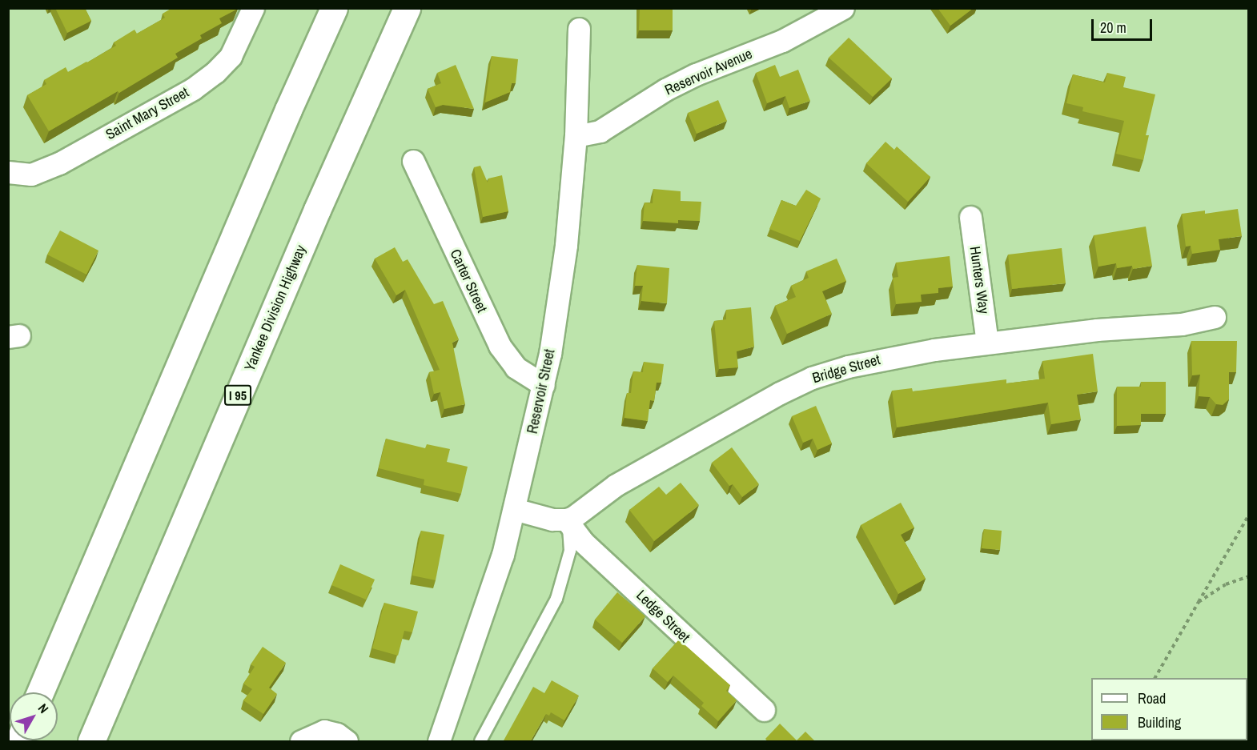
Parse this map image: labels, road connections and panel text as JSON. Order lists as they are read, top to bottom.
{
  "streets": {
    "highway": ["Yankee Division Highway", "I 95"],
    "street": [
      "Reservoir Avenue",
      "Saint Mary Street",
      "Hunters Way",
      "Carter Street",
      "Bridge Street",
      "Reservoir Street",
      "Ledge Street"
    ]
  },
  "crossings": [
    ["Reservoir Avenue", "Reservoir Street"],
    ["Hunters Way", "Bridge Street"],
    ["Carter Street", "Reservoir Street"],
    ["Bridge Street", "Ledge Street"]
  ],
  "legend": ["Road", "Building"],
  "scale_bar": "20 m",
  "north": "top right"
}
